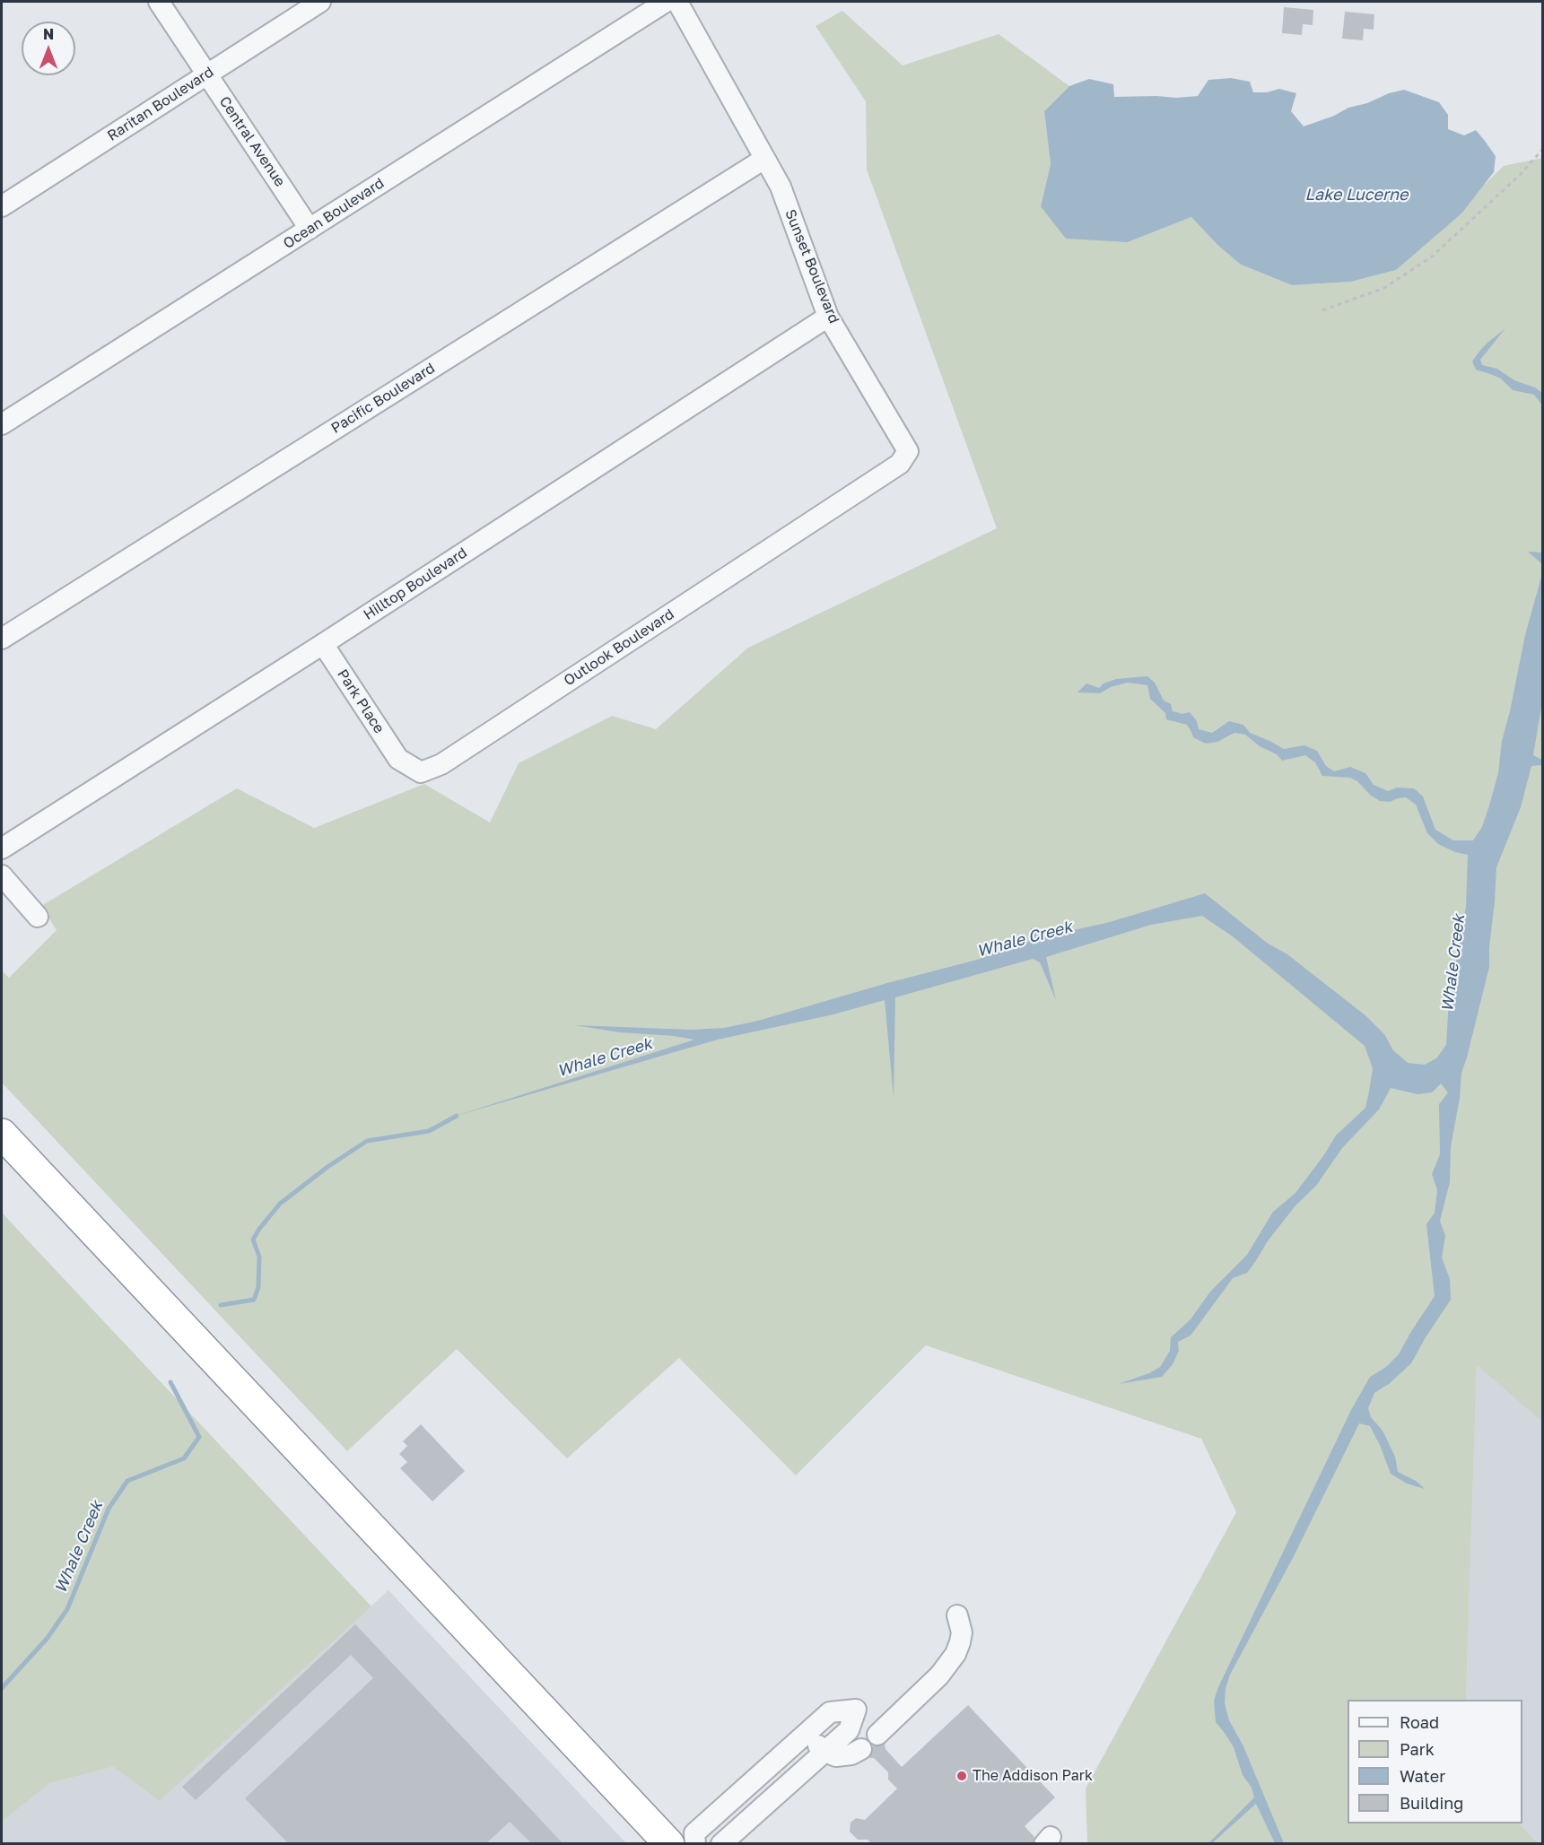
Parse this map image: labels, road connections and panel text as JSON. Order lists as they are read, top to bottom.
{
  "streets": {
    "street": [
      "Raritan Boulevard",
      "Central Avenue",
      "Ocean Boulevard",
      "Sunset Boulevard",
      "Pacific Boulevard",
      "Hilltop Boulevard",
      "Outlook Boulevard",
      "Park Place"
    ]
  },
  "crossings": [
    ["Raritan Boulevard", "Central Avenue"],
    ["Central Avenue", "Ocean Boulevard"],
    ["Sunset Boulevard", "Pacific Boulevard"],
    ["Sunset Boulevard", "Hilltop Boulevard"],
    ["Sunset Boulevard", "Outlook Boulevard"],
    ["Hilltop Boulevard", "Park Place"],
    ["Outlook Boulevard", "Park Place"]
  ],
  "water": ["Lake Lucerne", "Whale Creek"],
  "places": ["The Addison Park"],
  "legend": [
    "Road",
    "Park",
    "Water",
    "Building"
  ],
  "north": "top"
}
